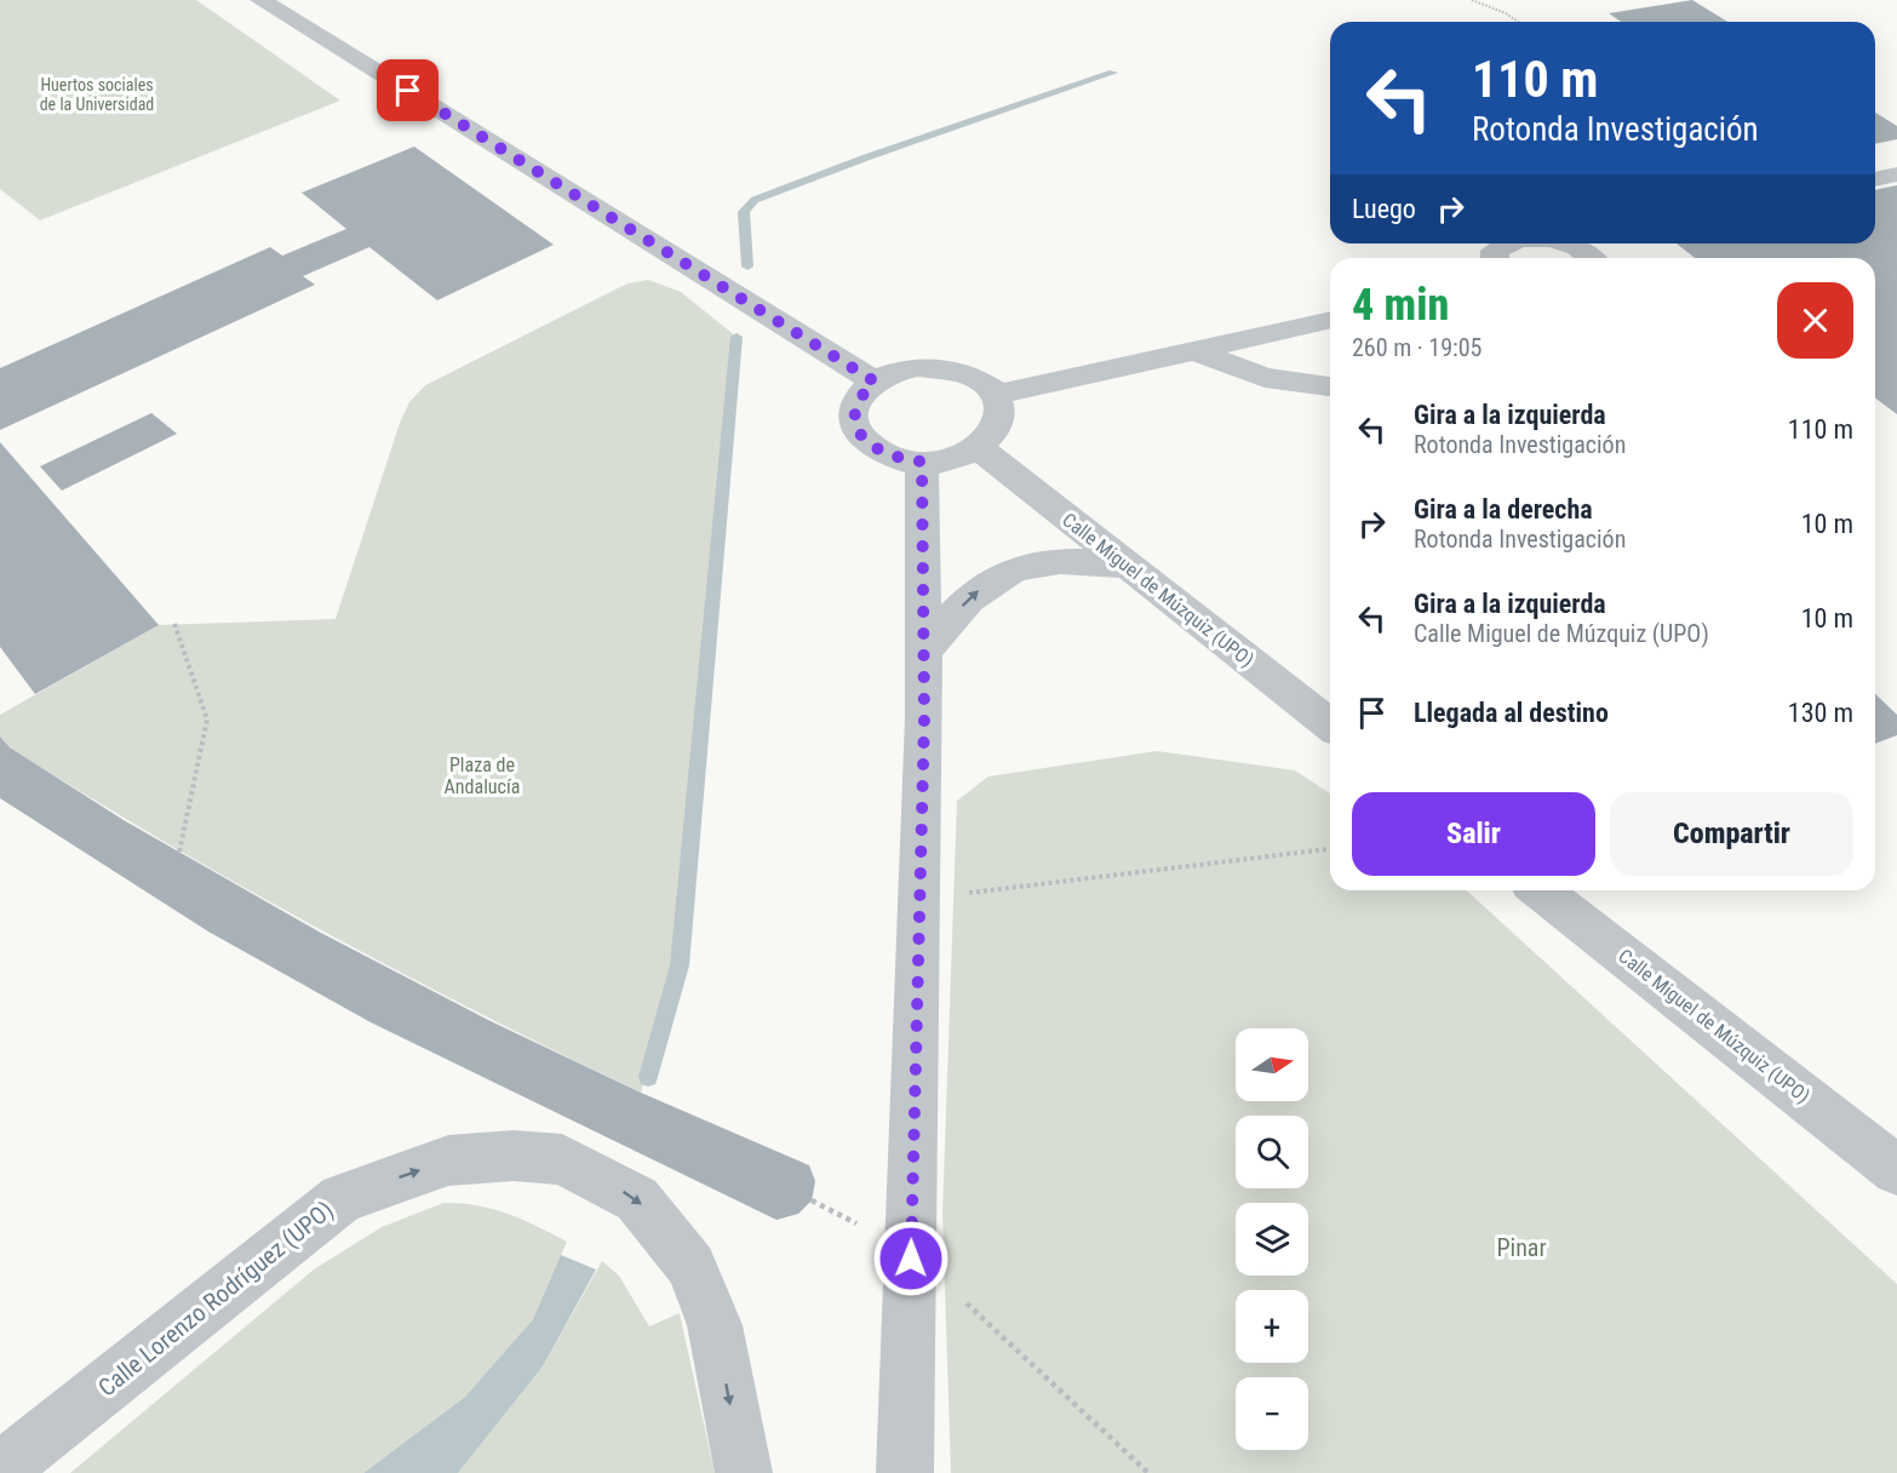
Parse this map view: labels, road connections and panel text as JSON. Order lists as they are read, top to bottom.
{
  "streets": {
    "street": ["Calle Miguel de Múzquiz (UPO)", "Calle Lorenzo Rodríguez (UPO)"]
  },
  "parks": ["Huertos sociales de la Universidad", "Plaza de Andalucía", "Pinar"],
  "north": "right",
  "page": {
    "turn": ["110 m", "Rotonda Investigación"],
    "then": "Luego",
    "heading": ["4 min", "260 m · 19:05"],
    "list": [
      {
        "name": "Gira a la izquierda",
        "note": "Rotonda Investigación",
        "value": "110 m"
      },
      {
        "name": "Gira a la derecha",
        "note": "Rotonda Investigación",
        "value": "10 m"
      },
      {
        "name": "Gira a la izquierda",
        "note": "Calle Miguel de Múzquiz (UPO)",
        "value": "10 m"
      },
      {
        "name": "Llegada al destino",
        "value": "130 m"
      }
    ],
    "buttons": ["Salir", "Compartir"],
    "map_buttons": ["+", "−"]
  }
}
